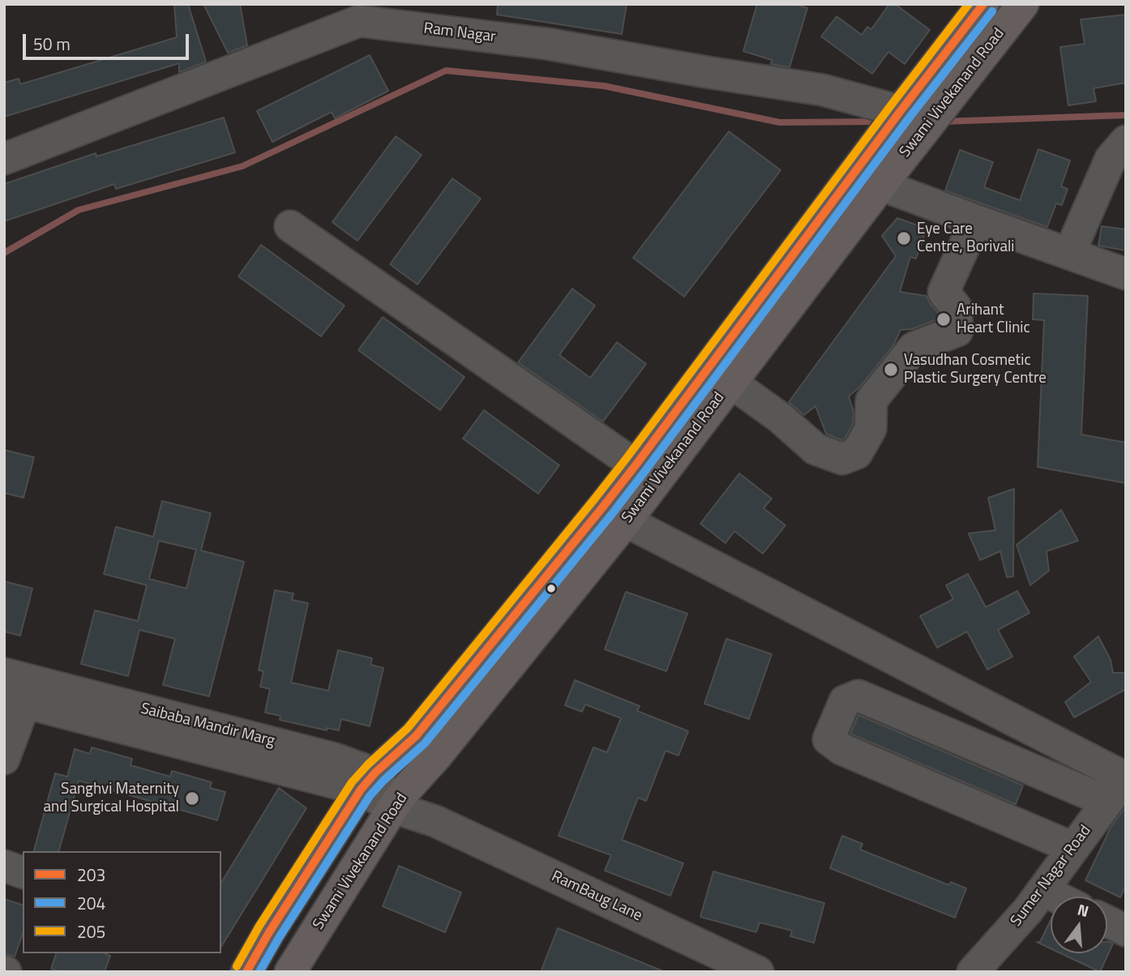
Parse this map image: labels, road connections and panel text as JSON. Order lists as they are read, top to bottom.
{
  "streets": {
    "main road": ["Swami Vivekanand Road"],
    "street": [
      "Ram Nagar",
      "Saibaba Mandir Marg",
      "Sumer Nagar Road",
      "RamBaug Lane"
    ]
  },
  "crossings": [
    ["Ram Nagar", "Swami Vivekanand Road"],
    ["Swami Vivekanand Road", "Saibaba Mandir Marg"],
    ["Saibaba Mandir Marg", "RamBaug Lane"]
  ],
  "places": [
    "Eye Care Centre, Borivali",
    "Arihant Heart Clinic",
    "Vasudhan Cosmetic Plastic Surgery Centre",
    "Sanghvi Maternity and Surgical Hospital"
  ],
  "lines": ["transit line 203", "transit line 205", "transit line 204"],
  "legend": ["203", "204", "205"],
  "scale_bar": "50 m",
  "north": "top"
}
